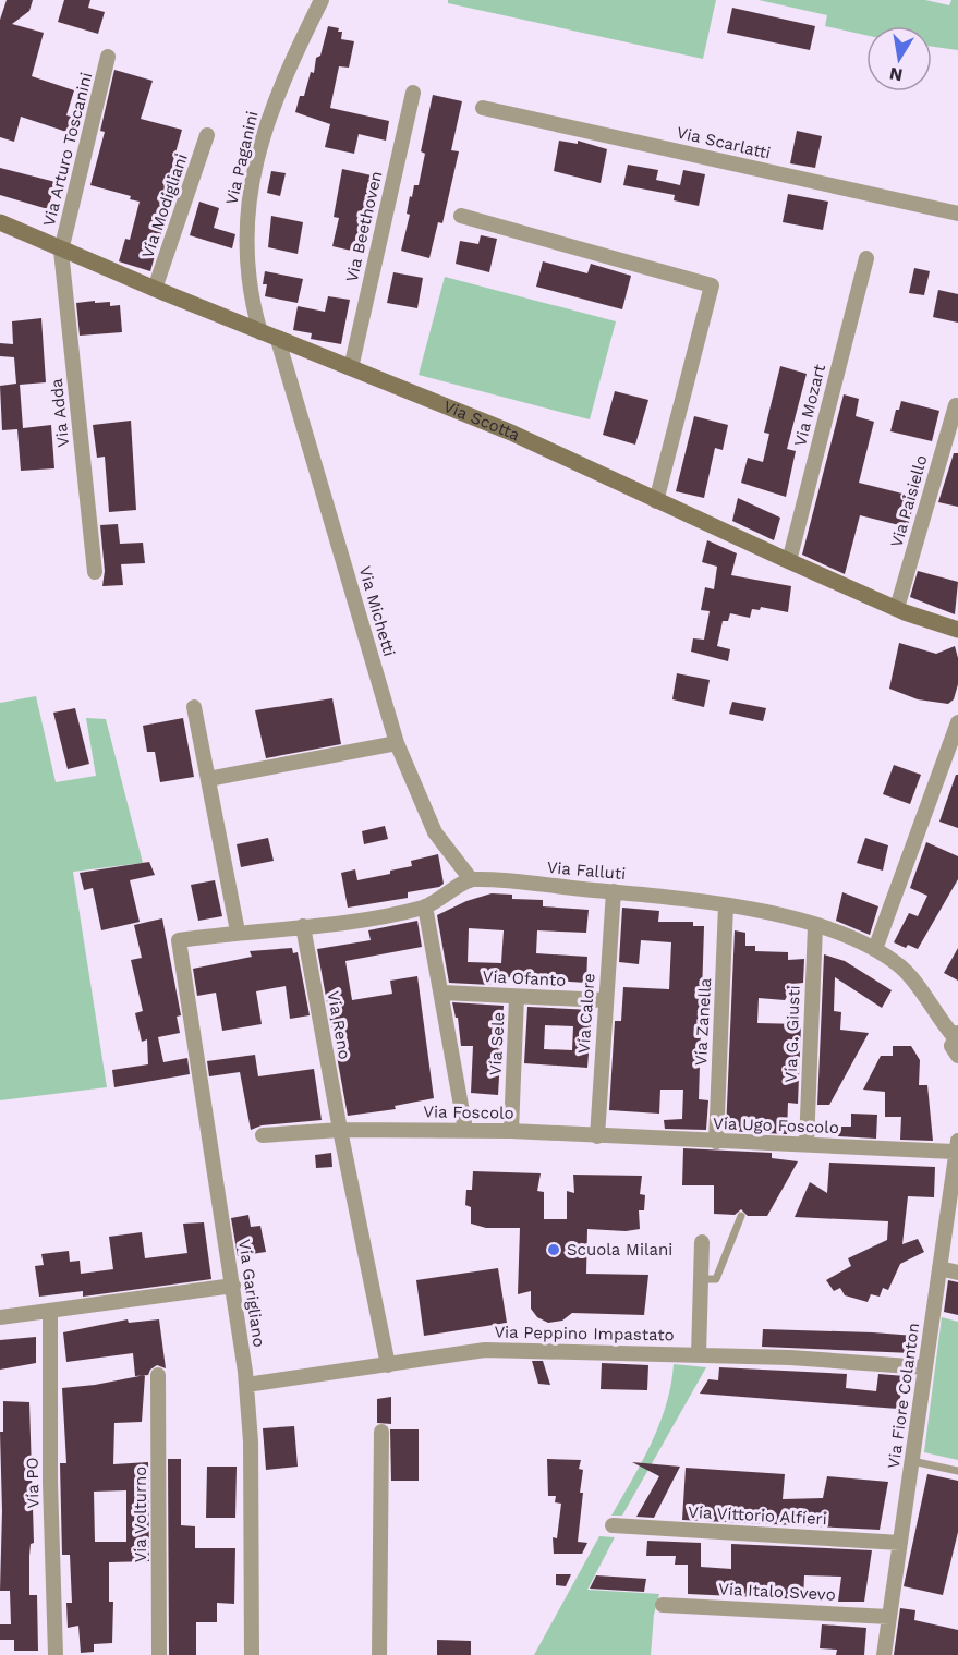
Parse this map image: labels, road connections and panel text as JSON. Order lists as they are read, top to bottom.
{
  "streets": {
    "street": [
      "Via Scarlatti",
      "Via Arturo Toscanini",
      "Via Paganini",
      "Via Modigliani",
      "Via Beethoven",
      "Via Mozart",
      "Via Adda",
      "Via Scotta",
      "Via Paisiello",
      "Via Michetti",
      "Via Falluti",
      "Via Ofanto",
      "Via Calore",
      "Via Zanella",
      "Via Reno",
      "Via G. Giusti",
      "Via Sele",
      "Via Foscolo",
      "Via Ugo Foscolo",
      "Via Garigliano",
      "Via Peppino Impastato",
      "Via Fiore Colanton",
      "Via PO",
      "Via Volturno",
      "Via Vittorio Alfieri",
      "Via Italo Svevo"
    ]
  },
  "crossings": [
    ["Via Arturo Toscanini", "Via Adda"],
    ["Via Arturo Toscanini", "Via Scotta"],
    ["Via Paganini", "Via Scotta"],
    ["Via Modigliani", "Via Scotta"],
    ["Via Beethoven", "Via Scotta"],
    ["Via Mozart", "Via Scotta"],
    ["Via Adda", "Via Scotta"],
    ["Via Scotta", "Via Paisiello"],
    ["Via Scotta", "Via Michetti"],
    ["Via Michetti", "Via Falluti"],
    ["Via Falluti", "Via Calore"],
    ["Via Falluti", "Via Zanella"],
    ["Via Falluti", "Via G. Giusti"],
    ["Via Ofanto", "Via Calore"],
    ["Via Ofanto", "Via Sele"],
    ["Via Calore", "Via Foscolo"],
    ["Via Calore", "Via Ugo Foscolo"],
    ["Via Zanella", "Via Ugo Foscolo"],
    ["Via Reno", "Via Foscolo"],
    ["Via Reno", "Via Peppino Impastato"],
    ["Via G. Giusti", "Via Ugo Foscolo"],
    ["Via Sele", "Via Foscolo"],
    ["Via Foscolo", "Via Ugo Foscolo"],
    ["Via Ugo Foscolo", "Via Fiore Colanton"],
    ["Via Garigliano", "Via Peppino Impastato"],
    ["Via Peppino Impastato", "Via Fiore Colanton"],
    ["Via Fiore Colanton", "Via Vittorio Alfieri"],
    ["Via Fiore Colanton", "Via Italo Svevo"]
  ],
  "places": ["Scuola Milani"],
  "north": "bottom"
}
